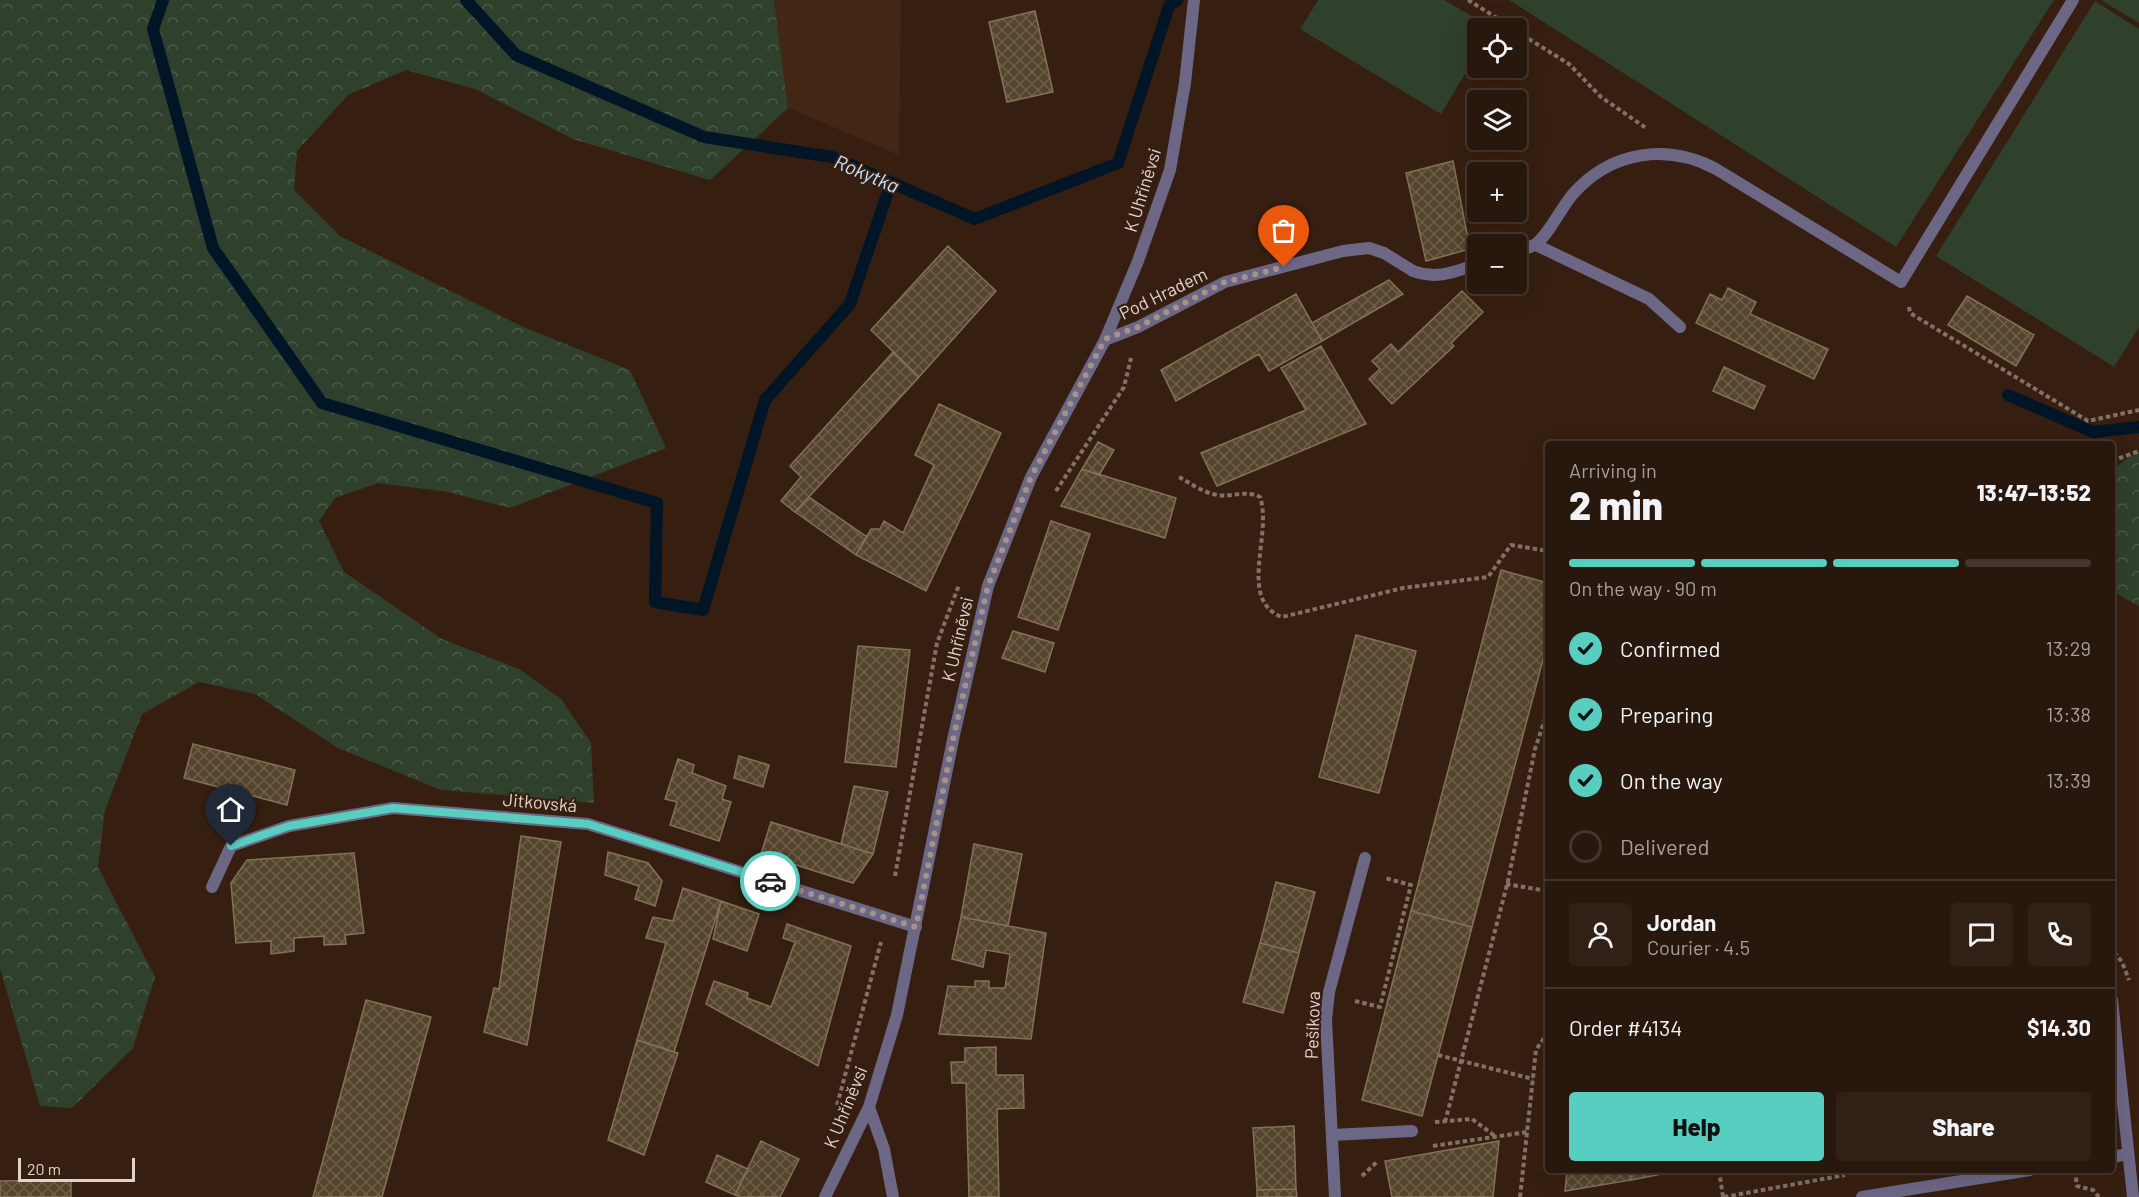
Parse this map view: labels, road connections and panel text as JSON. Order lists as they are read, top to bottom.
{
  "streets": {
    "street": [
      "K Uhříněvsi",
      "Pod Hradem",
      "Jitkovská",
      "Pešíkova"
    ]
  },
  "crossings": [
    ["K Uhříněvsi", "Pod Hradem"],
    ["K Uhříněvsi", "Jitkovská"]
  ],
  "water": ["Rokytka"],
  "scale_bar": "20 m",
  "page": {
    "map_buttons": ["+", "−"],
    "heading": ["2 min", "Arriving in", "13:47–13:52"],
    "panel": [
      "Jordan",
      "Courier · 4.5",
      "Order #4134",
      "$14.30"
    ],
    "bar": "On the way · 90 m",
    "list": [
      ["Confirmed", "13:29"],
      ["Preparing", "13:38"],
      ["On the way", "13:39"],
      "Delivered"
    ],
    "buttons": ["Help", "Share"],
    "scale": "20 m"
  }
}
